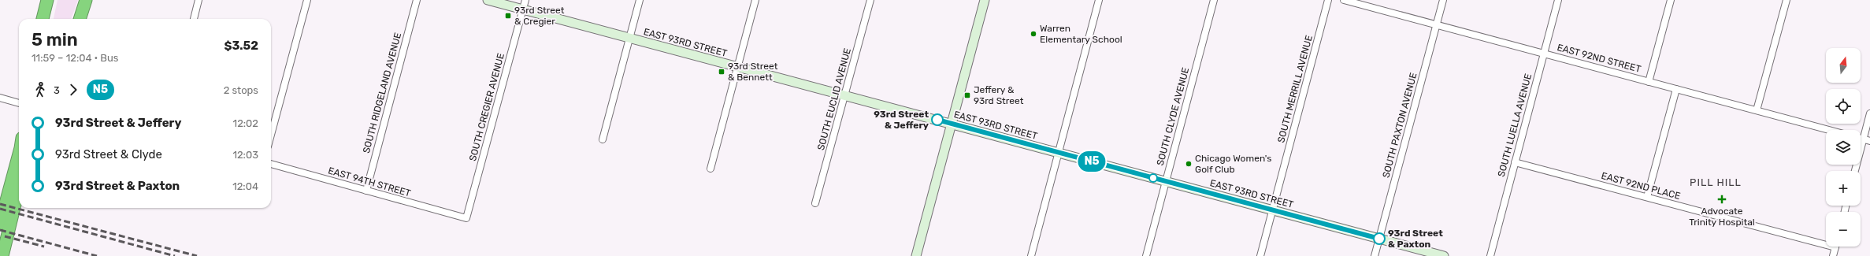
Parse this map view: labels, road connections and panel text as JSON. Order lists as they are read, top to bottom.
{
  "streets": {
    "street": [
      "EAST 93RD STREET",
      "EAST 92ND STREET",
      "SOUTH MERRILL AVENUE",
      "SOUTH RIDGELAND AVENUE",
      "SOUTH EUCLID AVENUE",
      "SOUTH CREGIER AVENUE",
      "SOUTH CLYDE AVENUE",
      "SOUTH PAXTON AVENUE",
      "SOUTH LUELLA AVENUE",
      "EAST 94TH STREET",
      "EAST 92ND PLACE"
    ]
  },
  "crossings": [
    ["EAST 93RD STREET", "SOUTH MERRILL AVENUE"],
    ["EAST 93RD STREET", "SOUTH EUCLID AVENUE"],
    ["EAST 93RD STREET", "SOUTH CREGIER AVENUE"],
    ["EAST 93RD STREET", "SOUTH CLYDE AVENUE"],
    ["EAST 93RD STREET", "SOUTH PAXTON AVENUE"],
    ["EAST 92ND STREET", "SOUTH PAXTON AVENUE"],
    ["EAST 92ND STREET", "SOUTH LUELLA AVENUE"],
    ["SOUTH RIDGELAND AVENUE", "EAST 94TH STREET"],
    ["SOUTH CREGIER AVENUE", "EAST 94TH STREET"],
    ["SOUTH LUELLA AVENUE", "EAST 92ND PLACE"]
  ],
  "districts": ["PILL HILL"],
  "places": {
    "transit": ["93rd Street & Cregier", "93rd Street & Bennett", "Jeffery & 93rd Street"],
    "other": [
      "Warren Elementary School",
      "93rd Street & Jeffery",
      "Chicago Women's Golf Club",
      "93rd Street & Paxton"
    ],
    "health": ["Advocate Trinity Hospital"]
  },
  "lines": ["bus line N5"],
  "north": "top",
  "page": {
    "on_map": "N5",
    "heading": ["5 min", "11:59 – 12:04 · Bus", "$3.52"],
    "map_buttons": ["+", "−"],
    "legs": ["3", "N5", "2 stops"],
    "list": [
      {
        "name": "93rd Street & Jeffery",
        "value": "12:02"
      },
      {
        "name": "93rd Street & Clyde",
        "value": "12:03"
      },
      {
        "name": "93rd Street & Paxton",
        "value": "12:04"
      }
    ]
  }
}
